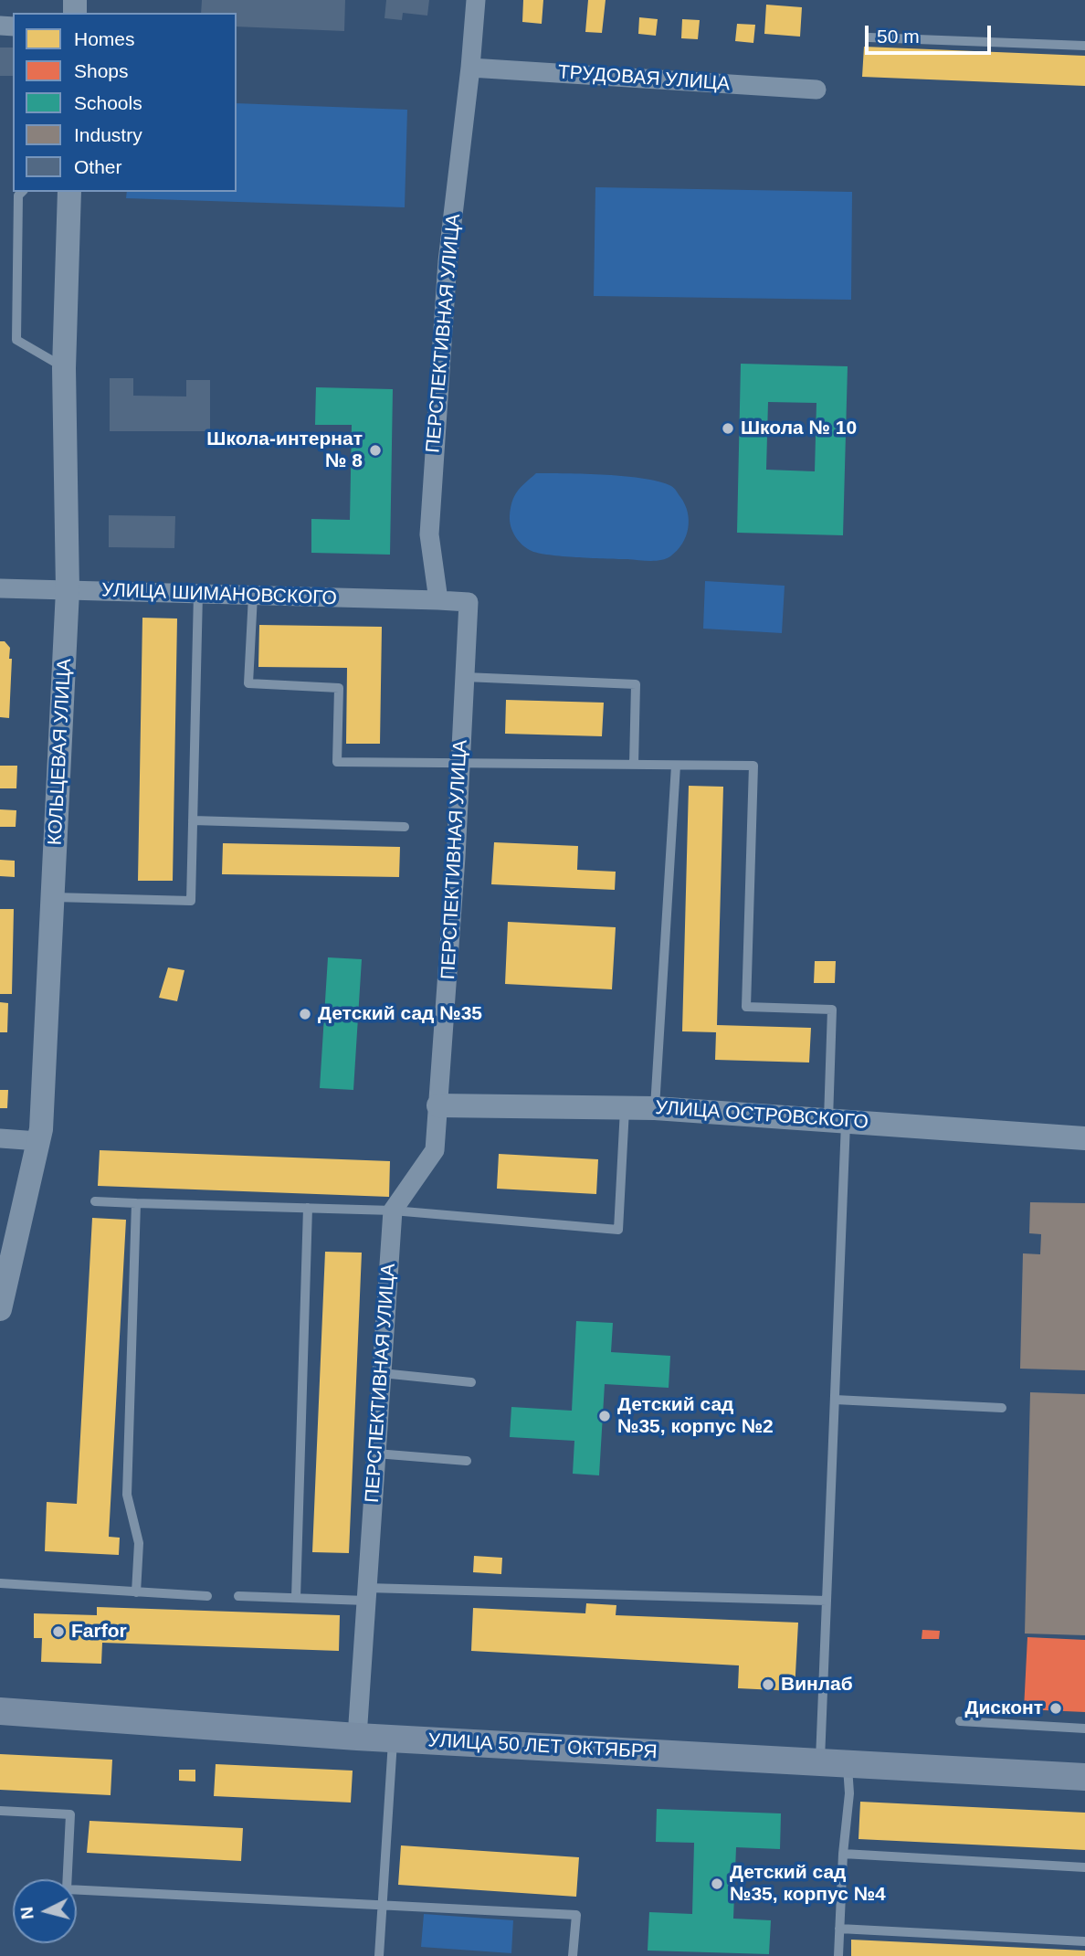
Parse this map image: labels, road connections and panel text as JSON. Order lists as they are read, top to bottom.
{
  "streets": {
    "main road": ["УЛИЦА 50 ЛЕТ ОКТЯБРЯ"],
    "street": [
      "ТРУДОВАЯ УЛИЦА",
      "ПЕРСПЕКТИВНАЯ УЛИЦА",
      "УЛИЦА ШИМАНОВСКОГО",
      "КОЛЬЦЕВАЯ УЛИЦА",
      "УЛИЦА ОСТРОВСКОГО"
    ]
  },
  "crossings": [
    ["ТРУДОВАЯ УЛИЦА", "ПЕРСПЕКТИВНАЯ УЛИЦА"],
    ["ПЕРСПЕКТИВНАЯ УЛИЦА", "УЛИЦА ШИМАНОВСКОГО"],
    ["ПЕРСПЕКТИВНАЯ УЛИЦА", "УЛИЦА ОСТРОВСКОГО"],
    ["ПЕРСПЕКТИВНАЯ УЛИЦА", "УЛИЦА 50 ЛЕТ ОКТЯБРЯ"],
    ["УЛИЦА ШИМАНОВСКОГО", "КОЛЬЦЕВАЯ УЛИЦА"]
  ],
  "places": [
    "Школа № 10",
    "Школа-интернат № 8",
    "Детский сад №35",
    "Детский сад №35, корпус №2",
    "Farfor",
    "Винлаб",
    "Дисконт",
    "Детский сад №35, корпус №4"
  ],
  "legend": [
    "Homes",
    "Shops",
    "Schools",
    "Industry",
    "Other"
  ],
  "scale_bar": "50 m",
  "north": "left"
}
